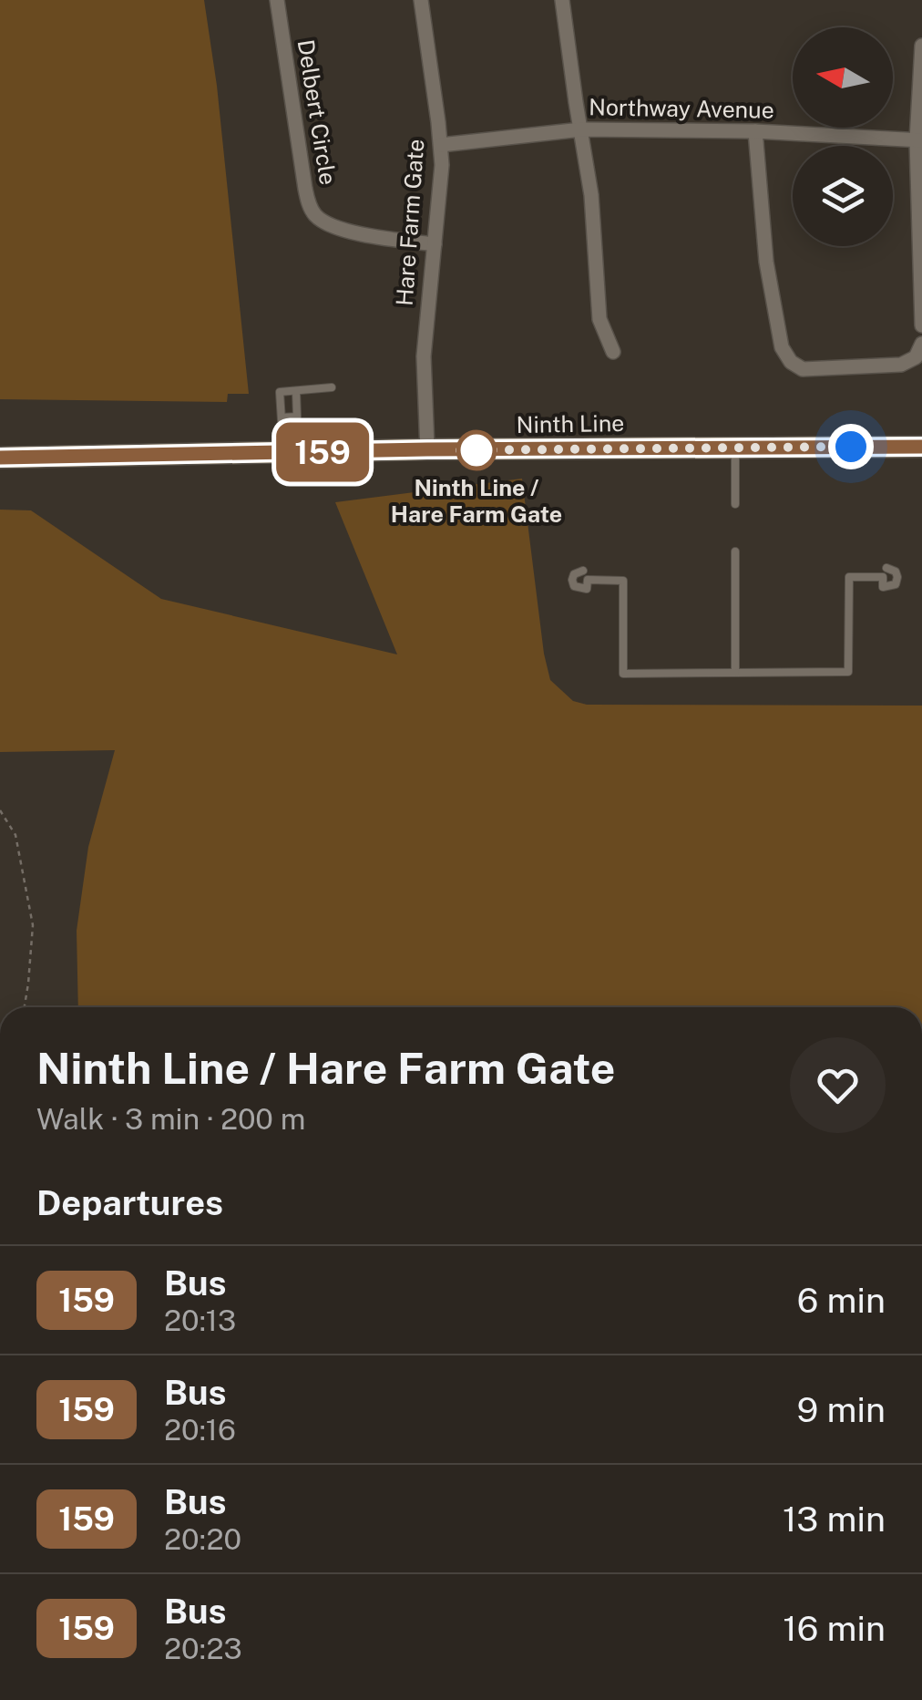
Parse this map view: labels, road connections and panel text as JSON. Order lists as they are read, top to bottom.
{
  "streets": {
    "main road": ["Ninth Line"],
    "street": ["Northway Avenue", "Delbert Circle", "Hare Farm Gate"]
  },
  "crossings": [
    ["Northway Avenue", "Hare Farm Gate"],
    ["Delbert Circle", "Hare Farm Gate"],
    ["Hare Farm Gate", "Ninth Line"]
  ],
  "places": ["Ninth Line / Hare Farm Gate"],
  "lines": ["bus line 159"],
  "north": "left",
  "page": {
    "on_map": "159",
    "heading": [
      ["Ninth Line / Hare Farm Gate", "Walk · 3 min · 200 m"],
      "Departures"
    ],
    "list": [
      {
        "mark": "159",
        "name": "Bus",
        "note": "20:13",
        "value": "6 min"
      },
      {
        "mark": "159",
        "name": "Bus",
        "note": "20:16",
        "value": "9 min"
      },
      {
        "mark": "159",
        "name": "Bus",
        "note": "20:20",
        "value": "13 min"
      },
      {
        "mark": "159",
        "name": "Bus",
        "note": "20:23",
        "value": "16 min"
      }
    ]
  }
}
